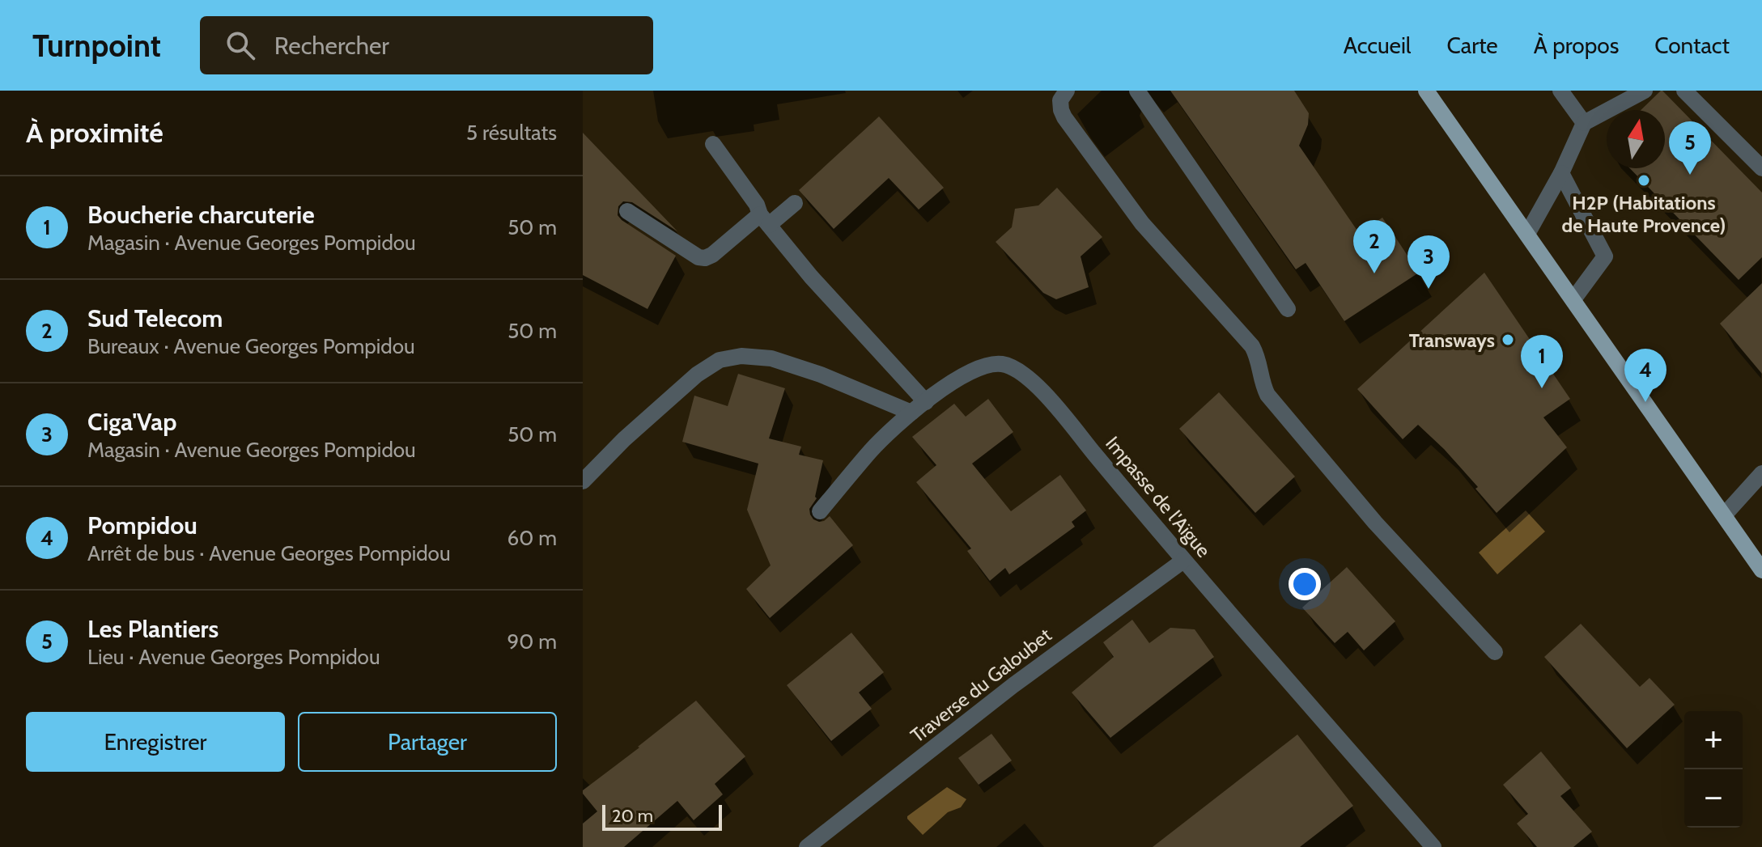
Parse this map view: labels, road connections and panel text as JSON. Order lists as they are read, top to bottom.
{
  "streets": {
    "street": ["Impasse de l'Aïgue", "Traverse du Galoubet"]
  },
  "crossings": [
    ["Impasse de l'Aïgue", "Traverse du Galoubet"]
  ],
  "places": ["H2P (Habitations de Haute Provence)", "Transways"],
  "scale_bar": "20 m",
  "north": "top",
  "page": {
    "header": "Turnpoint",
    "search": "Rechercher",
    "nav": [
      "Accueil",
      "Carte",
      "À propos",
      "Contact"
    ],
    "heading": ["À proximité", "5 résultats"],
    "pins": [
      "5",
      "2",
      "3",
      "1",
      "4"
    ],
    "list": [
      {
        "mark": "1",
        "name": "Boucherie charcuterie",
        "note": "Magasin · Avenue Georges Pompidou",
        "value": "50 m"
      },
      {
        "mark": "2",
        "name": "Sud Telecom",
        "note": "Bureaux · Avenue Georges Pompidou",
        "value": "50 m"
      },
      {
        "mark": "3",
        "name": "Ciga'Vap",
        "note": "Magasin · Avenue Georges Pompidou",
        "value": "50 m"
      },
      {
        "mark": "4",
        "name": "Pompidou",
        "note": "Arrêt de bus · Avenue Georges Pompidou",
        "value": "60 m"
      },
      {
        "mark": "5",
        "name": "Les Plantiers",
        "note": "Lieu · Avenue Georges Pompidou",
        "value": "90 m"
      }
    ],
    "buttons": ["Enregistrer", "Partager"],
    "map_buttons": ["+", "−"],
    "scale": "20 m"
  }
}
